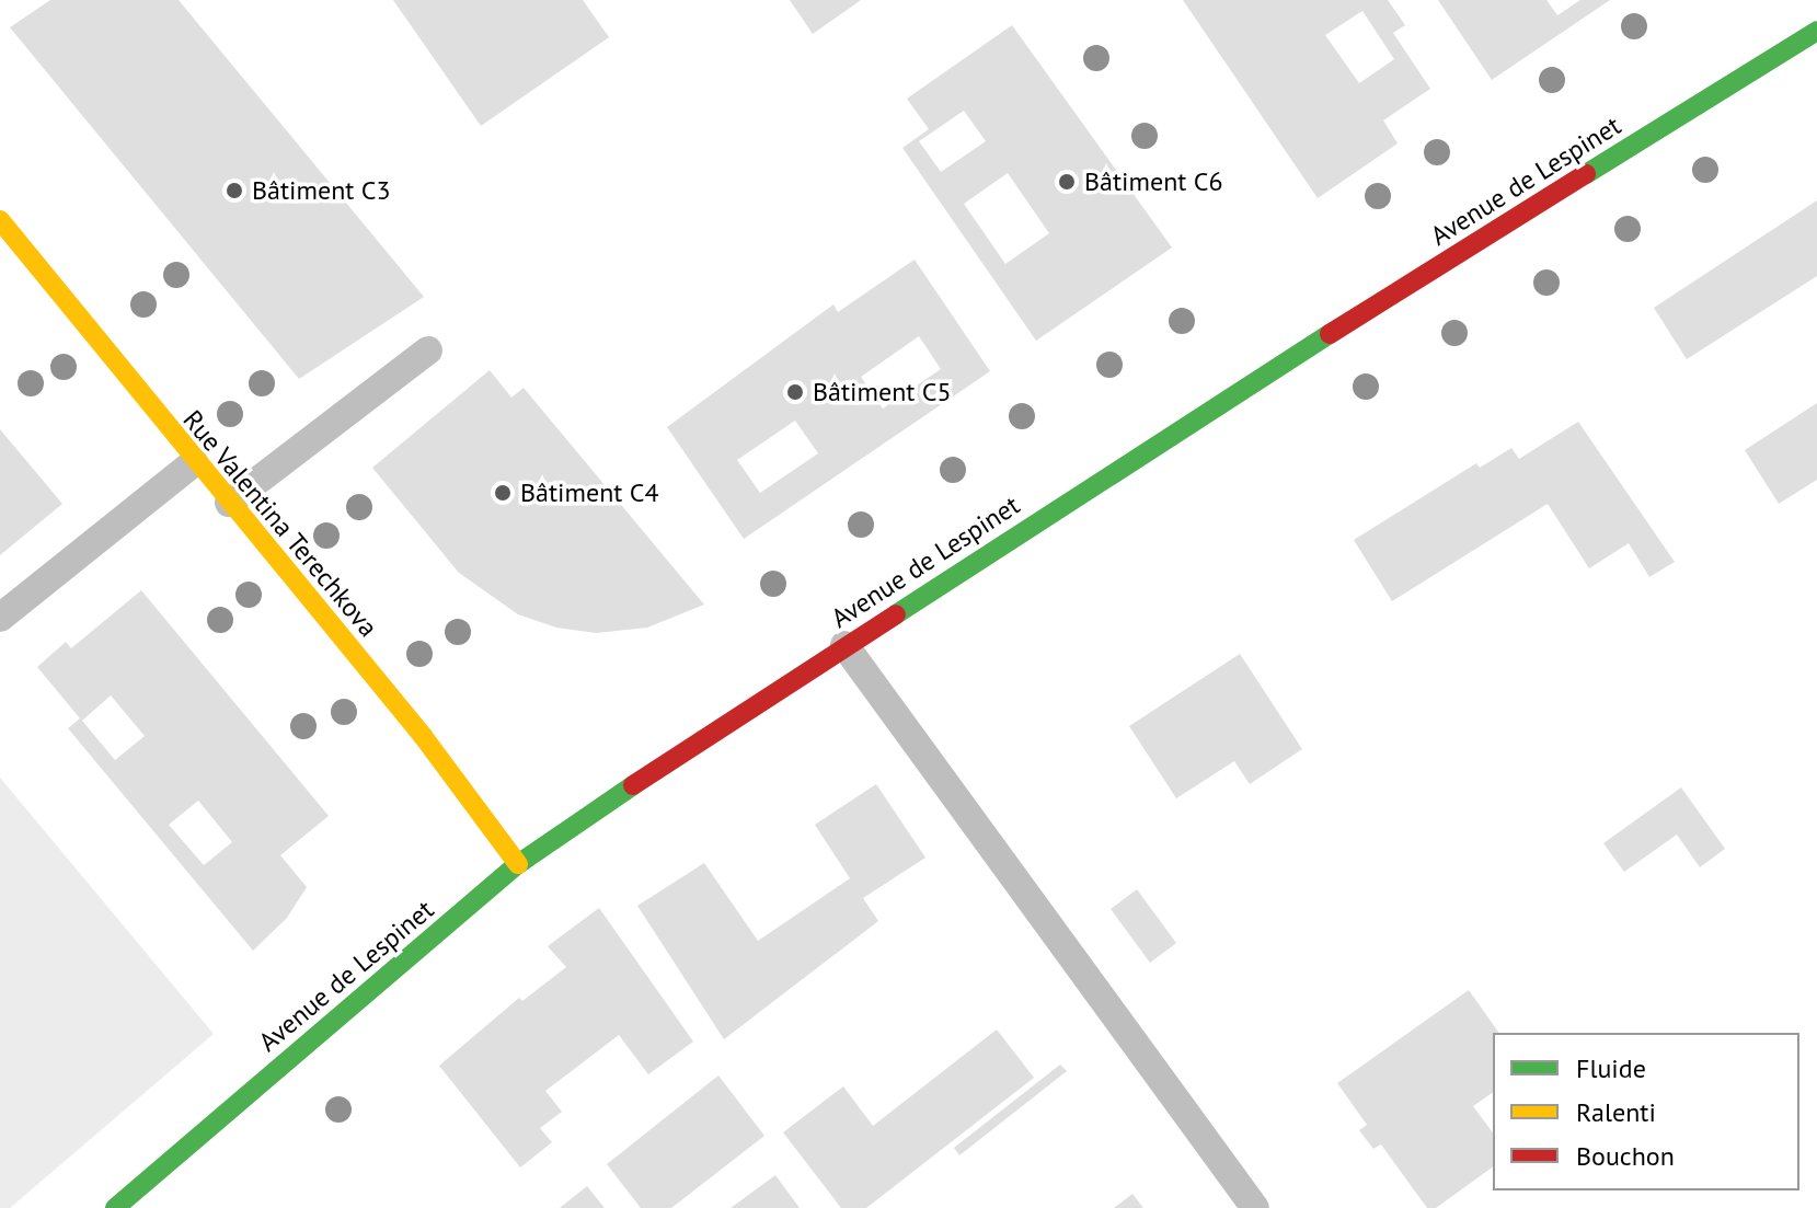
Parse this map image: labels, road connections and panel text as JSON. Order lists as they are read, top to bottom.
{
  "streets": {
    "street": ["Avenue de Lespinet", "Rue Valentina Terechkova"]
  },
  "crossings": [
    ["Avenue de Lespinet", "Rue Valentina Terechkova"]
  ],
  "places": [
    "Bâtiment C6",
    "Bâtiment C3",
    "Bâtiment C5",
    "Bâtiment C4"
  ],
  "legend": ["Fluide", "Ralenti", "Bouchon"]
}
